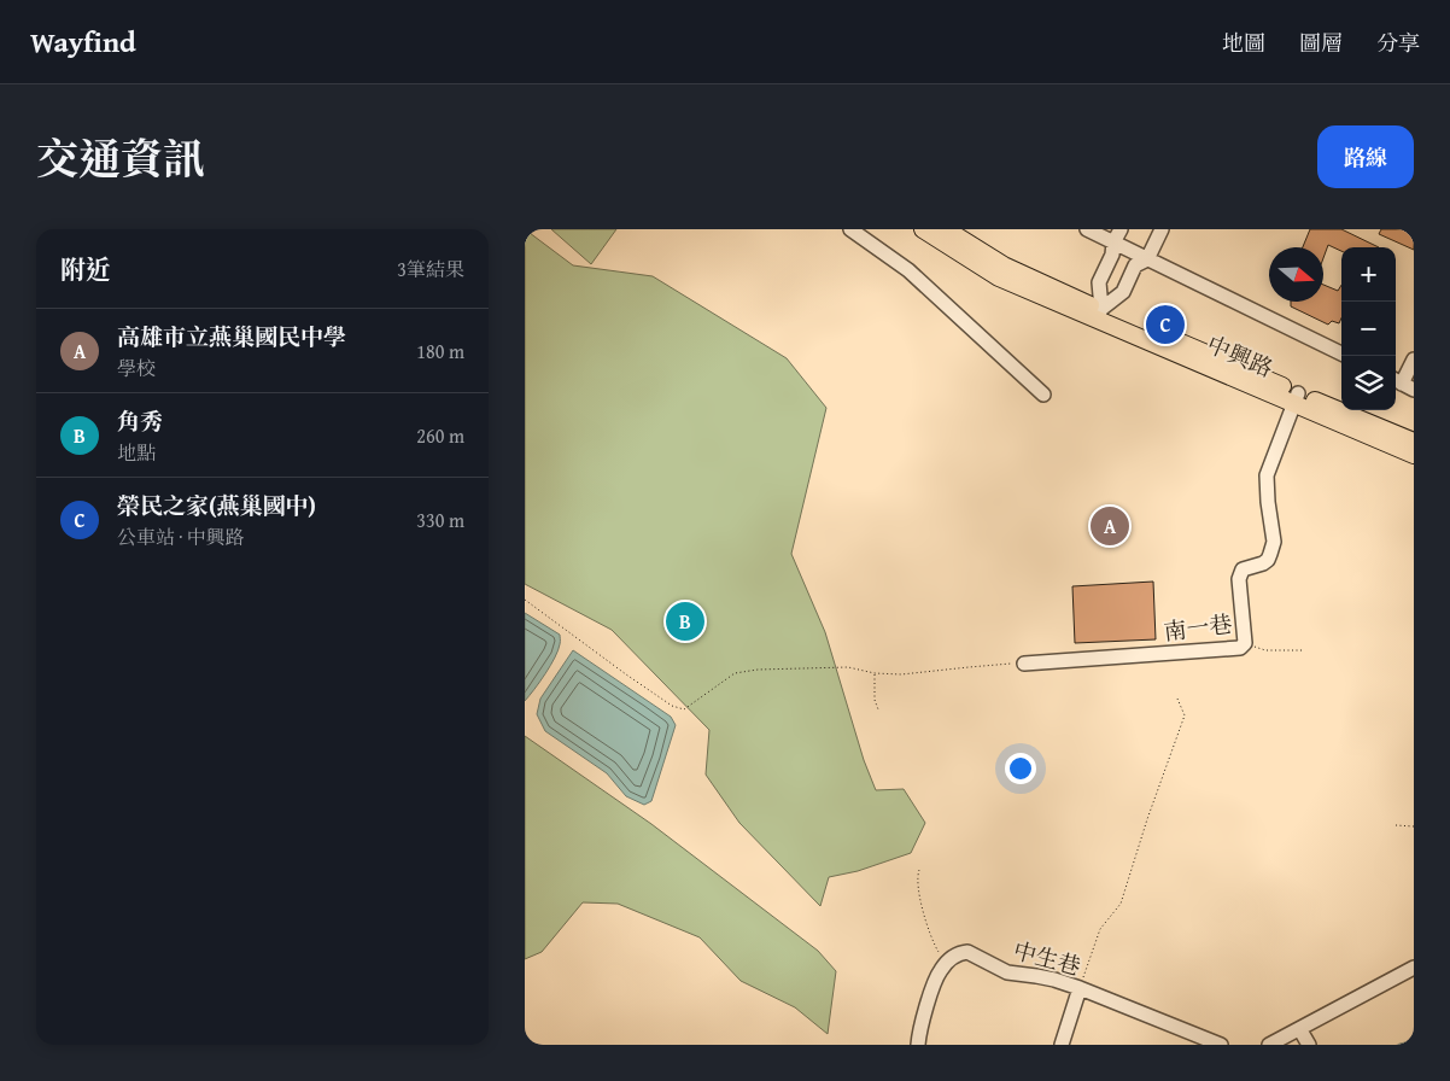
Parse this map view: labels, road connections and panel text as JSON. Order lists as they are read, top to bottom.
{
  "streets": {
    "main road": ["中興路"],
    "lane": ["南一巷", "中生巷"]
  },
  "crossings": [
    ["中興路", "南一巷"]
  ],
  "north": "right",
  "page": {
    "header": "Wayfind",
    "nav": ["地圖", "圖層", "分享"],
    "title": "交通資訊",
    "buttons": "路線",
    "heading": ["附近", "3筆結果"],
    "map_buttons": ["+", "−"],
    "pins": ["C", "A", "B"],
    "list": [
      {
        "mark": "A",
        "name": "高雄市立燕巢國民中學",
        "note": "學校",
        "value": "180 m"
      },
      {
        "mark": "B",
        "name": "角秀",
        "note": "地點",
        "value": "260 m"
      },
      {
        "mark": "C",
        "name": "榮民之家(燕巢國中)",
        "note": "公車站 · 中興路",
        "value": "330 m"
      }
    ]
  }
}
